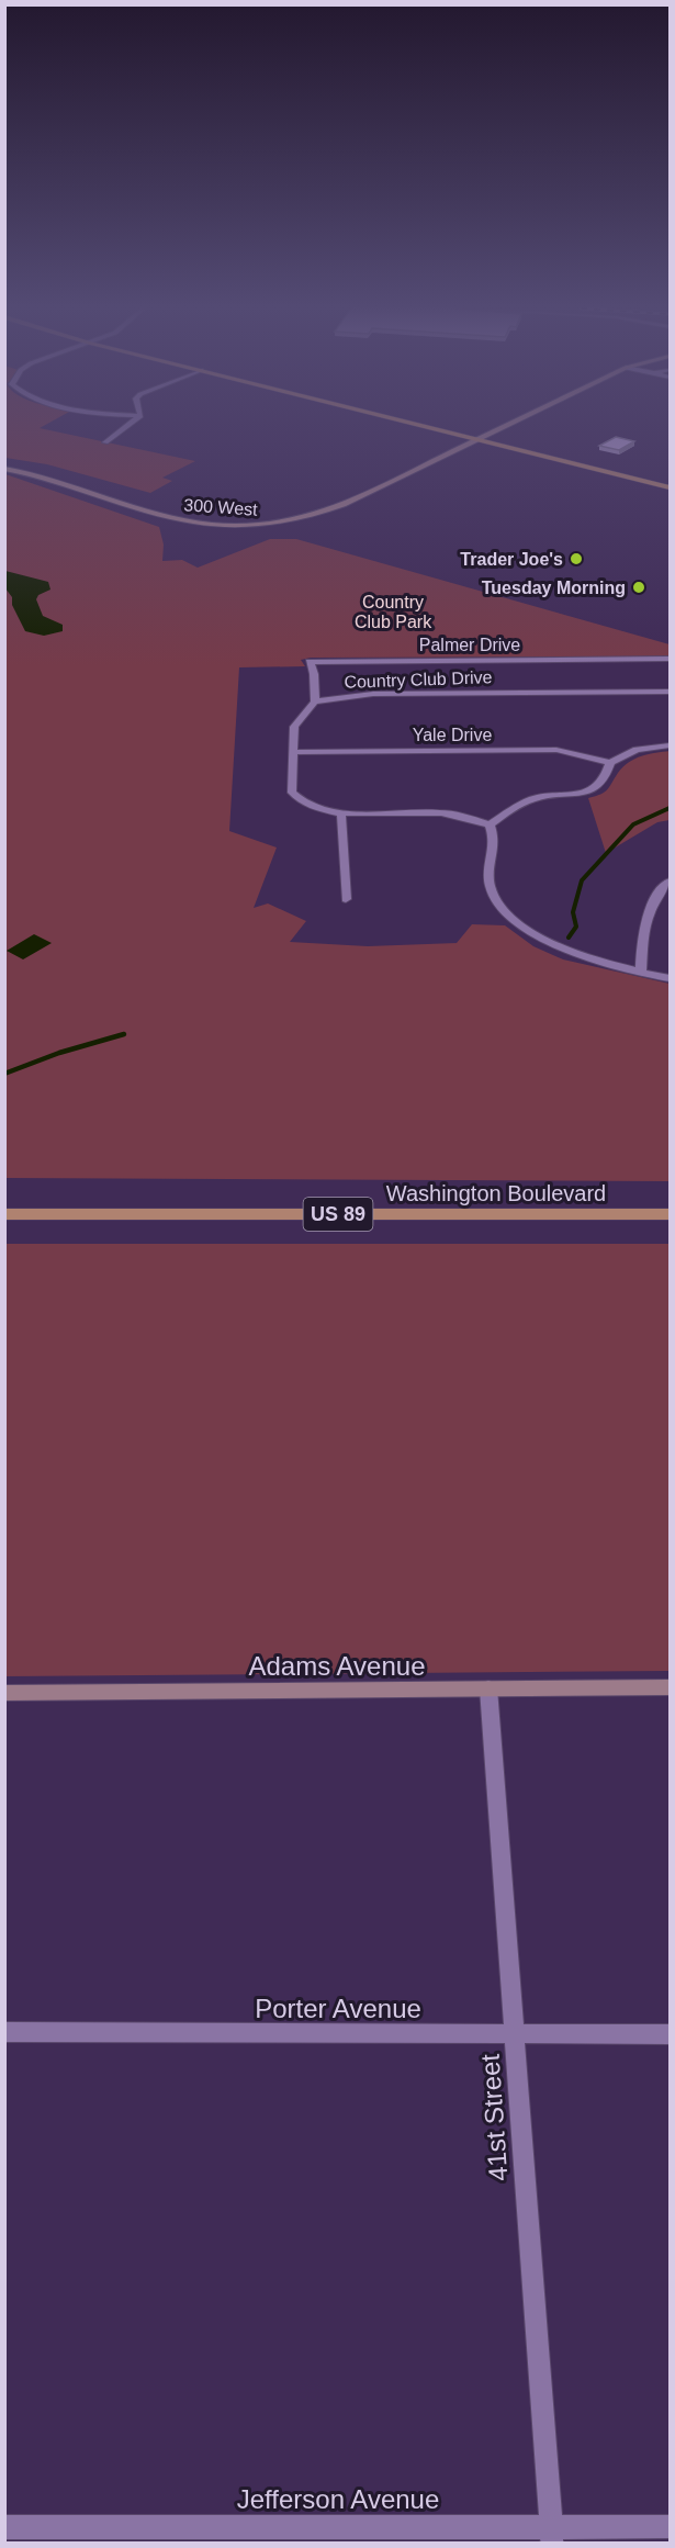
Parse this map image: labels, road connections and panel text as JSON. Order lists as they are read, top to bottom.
{
  "streets": {
    "main road": [
      "300 West",
      "Washington Boulevard",
      "US 89",
      "Adams Avenue"
    ],
    "street": [
      "Palmer Drive",
      "Country Club Drive",
      "Yale Drive",
      "Porter Avenue",
      "41st Street",
      "Jefferson Avenue"
    ]
  },
  "crossings": [
    ["Palmer Drive", "Country Club Drive"],
    ["Country Club Drive", "Yale Drive"],
    ["Adams Avenue", "41st Street"],
    ["Porter Avenue", "41st Street"],
    ["41st Street", "Jefferson Avenue"]
  ],
  "parks": ["Country Club Park"],
  "places": ["Trader Joe's", "Tuesday Morning"]
}
